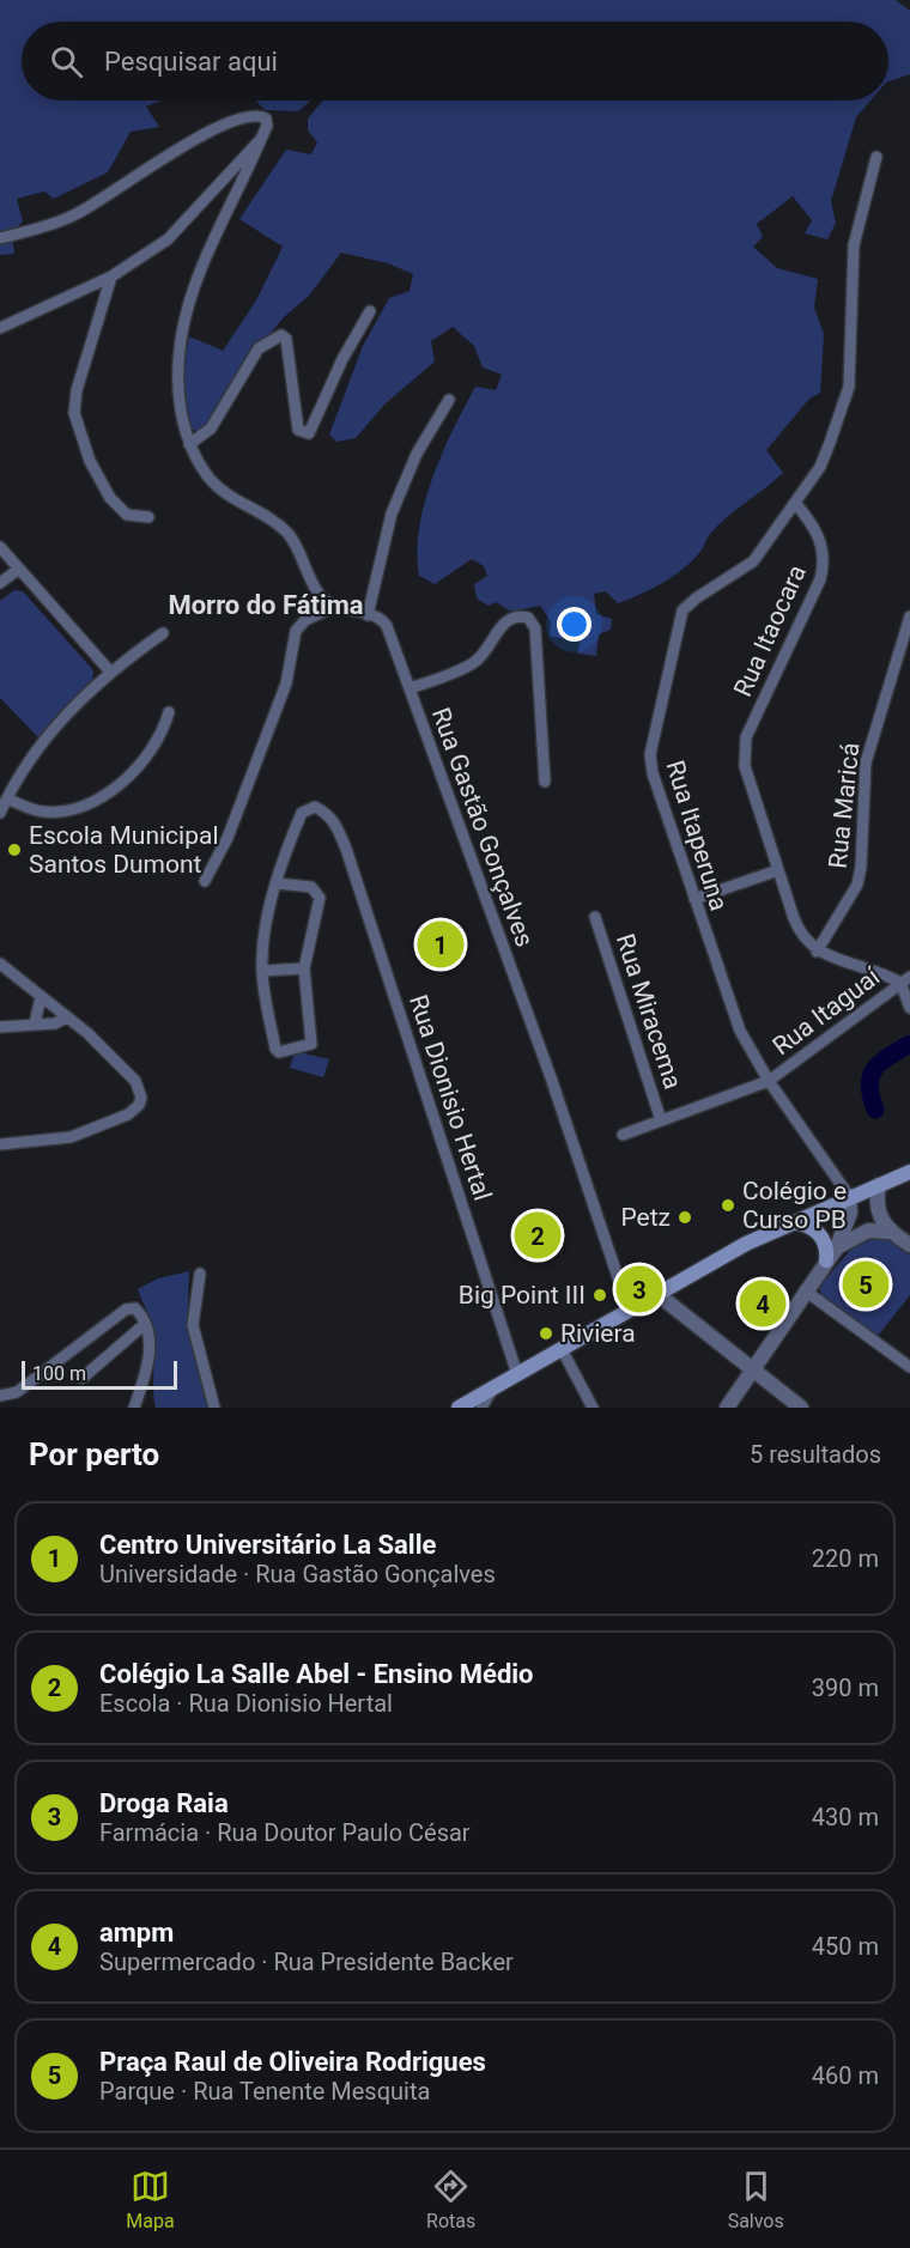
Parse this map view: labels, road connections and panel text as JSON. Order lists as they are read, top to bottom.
{
  "streets": {
    "street": [
      "Rua Itaocara",
      "Rua Maricá",
      "Rua Gastão Gonçalves",
      "Rua Itaperuna",
      "Rua Miracema",
      "Rua Itaguaí",
      "Rua Dionisio Hertal"
    ]
  },
  "crossings": [
    ["Rua Itaocara", "Rua Maricá"],
    ["Rua Itaocara", "Rua Itaperuna"],
    ["Rua Itaperuna", "Rua Itaguaí"],
    ["Rua Miracema", "Rua Itaguaí"]
  ],
  "districts": ["Morro do Fátima"],
  "places": [
    "Escola Municipal Santos Dumont",
    "Colégio e Curso PB",
    "Petz",
    "Big Point III",
    "Riviera"
  ],
  "scale_bar": "100 m",
  "page": {
    "search": "Pesquisar aqui",
    "pins": [
      "1",
      "2",
      "5",
      "3",
      "4"
    ],
    "scale": "100 m",
    "heading": ["Por perto", "5 resultados"],
    "list": [
      {
        "mark": "1",
        "name": "Centro Universitário La Salle",
        "note": "Universidade · Rua Gastão Gonçalves",
        "value": "220 m"
      },
      {
        "mark": "2",
        "name": "Colégio La Salle Abel - Ensino Médio",
        "note": "Escola · Rua Dionisio Hertal",
        "value": "390 m"
      },
      {
        "mark": "3",
        "name": "Droga Raia",
        "note": "Farmácia · Rua Doutor Paulo César",
        "value": "430 m"
      },
      {
        "mark": "4",
        "name": "ampm",
        "note": "Supermercado · Rua Presidente Backer",
        "value": "450 m"
      },
      {
        "mark": "5",
        "name": "Praça Raul de Oliveira Rodrigues",
        "note": "Parque · Rua Tenente Mesquita",
        "value": "460 m"
      }
    ],
    "nav": ["Mapa", "Rotas", "Salvos"]
  }
}
